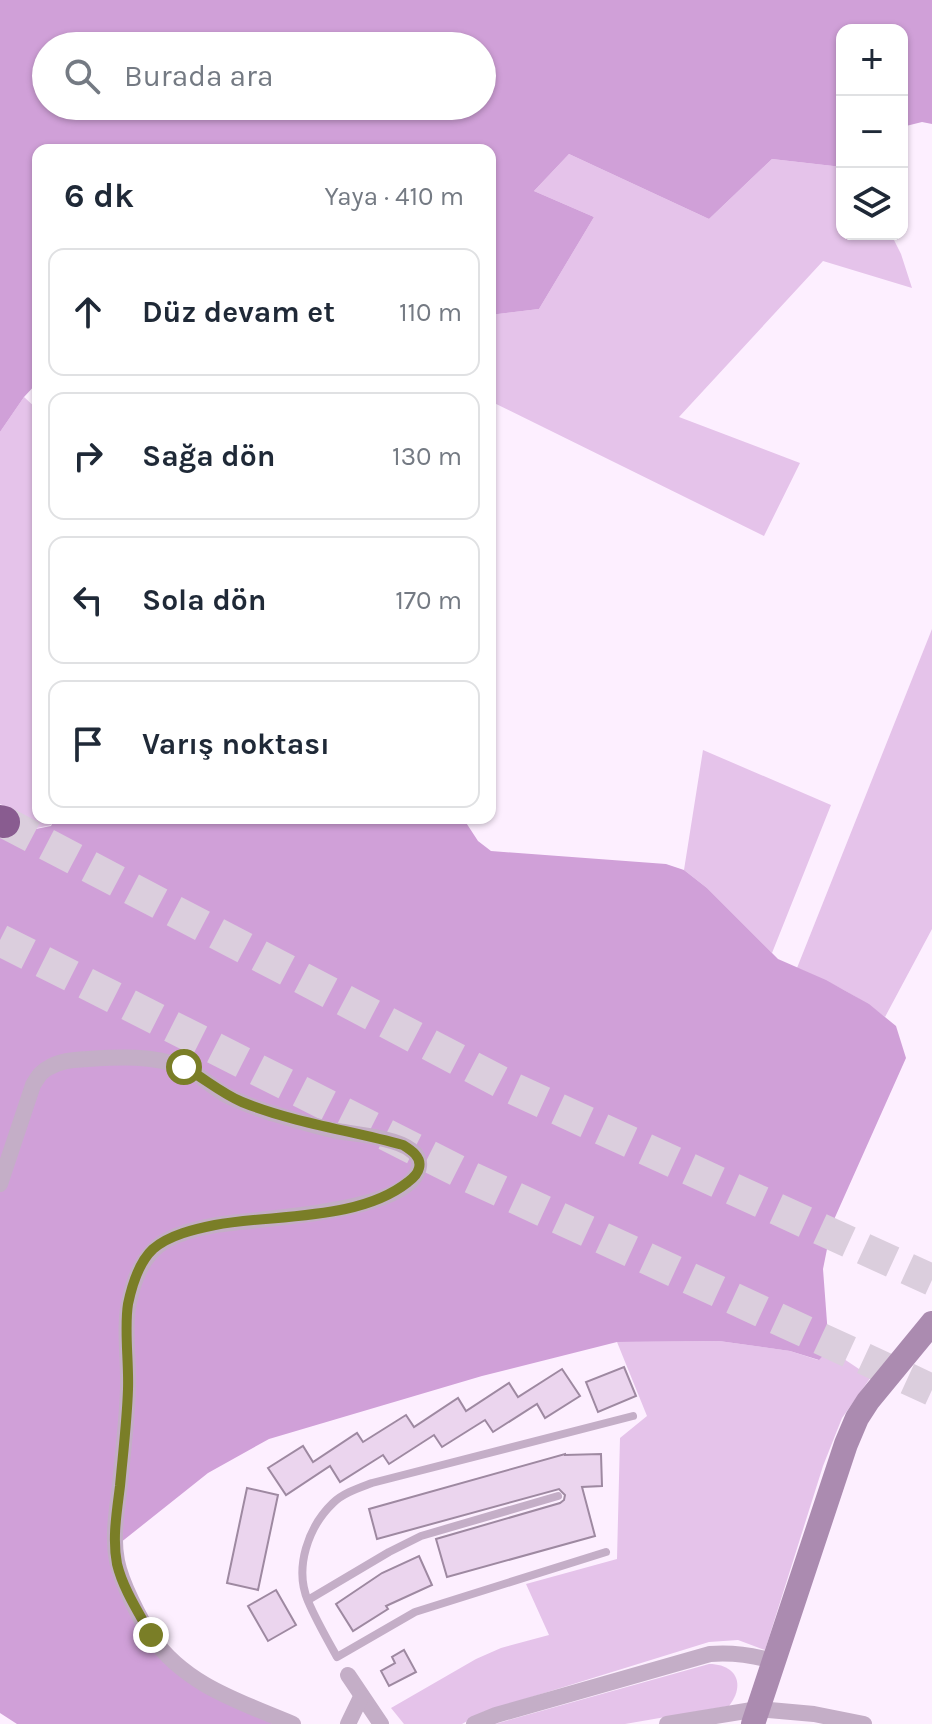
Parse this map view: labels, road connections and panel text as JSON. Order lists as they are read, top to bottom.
{
  "page": {
    "map_buttons": ["+", "−"],
    "search": "Burada ara",
    "heading": ["6 dk", "Yaya · 410 m"],
    "list": [
      ["Düz devam et", "110 m"],
      ["Sağa dön", "130 m"],
      ["Sola dön", "170 m"],
      "Varış noktası"
    ]
  }
}
